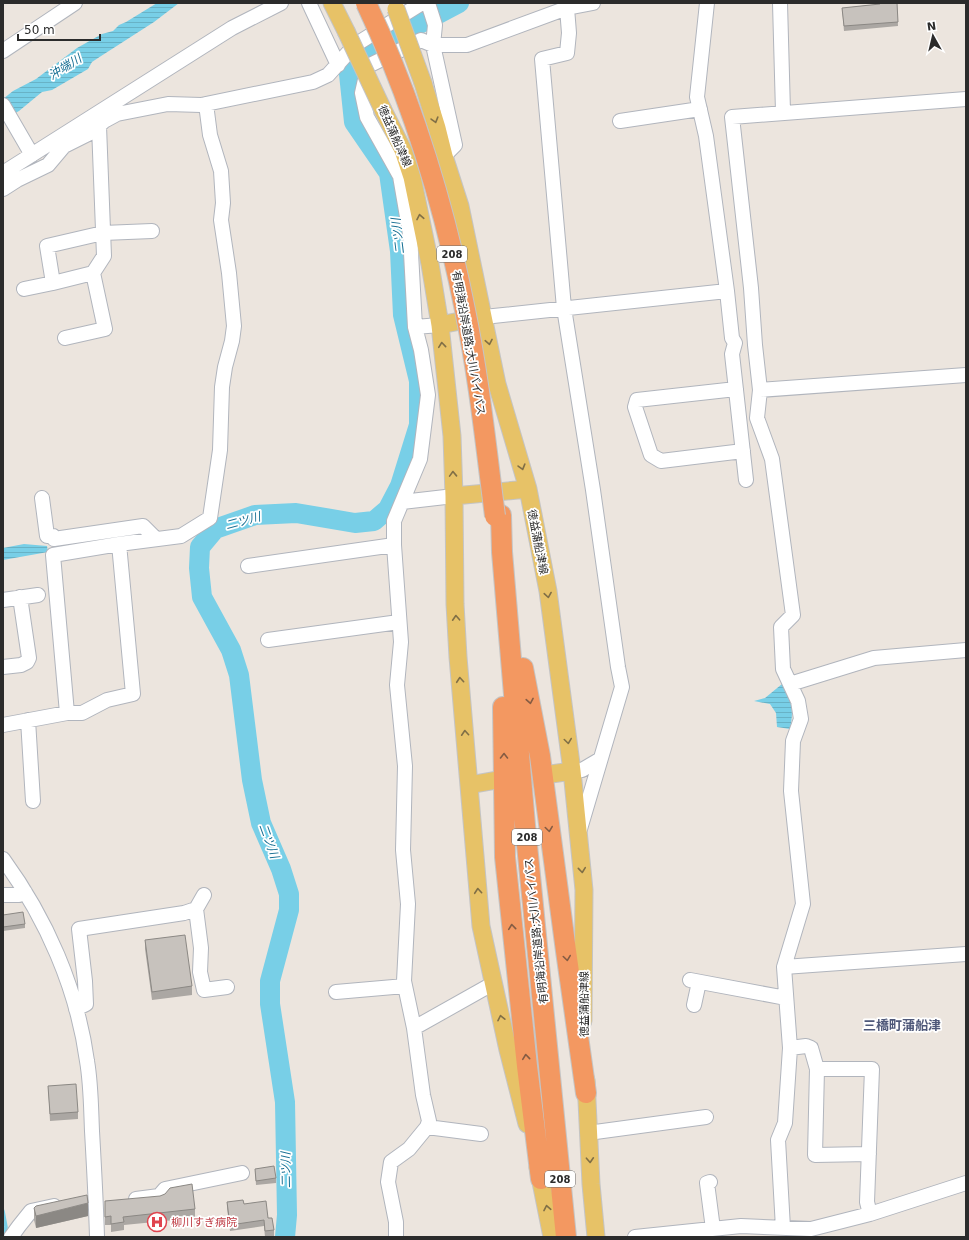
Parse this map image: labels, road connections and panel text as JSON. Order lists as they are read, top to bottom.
{
  "streets": {
    "highway": ["208", "有明海沿岸道路;大川バイパス"],
    "main road": ["徳益蒲船津線"]
  },
  "districts": ["三橋町蒲船津"],
  "water": ["沖端川", "二ツ川"],
  "places": {
    "hospital": ["柳川すぎ病院"]
  },
  "scale_bar": "50 m",
  "north": "top"
}
